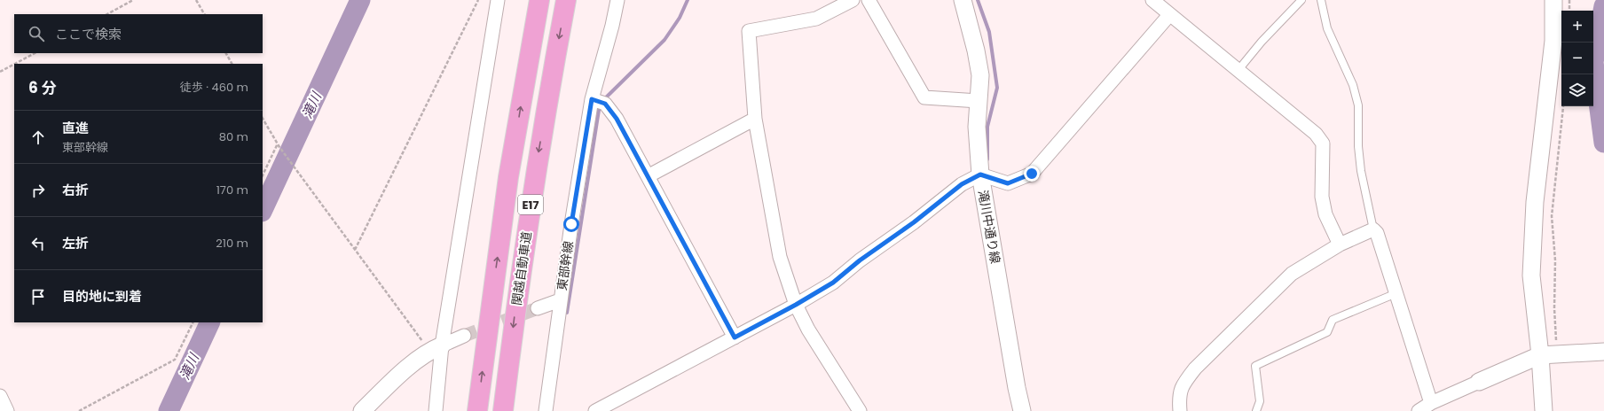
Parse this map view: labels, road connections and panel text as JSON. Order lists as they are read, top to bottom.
{
  "streets": {
    "highway": ["E17", "関越自動車道"],
    "street": ["滝川中通り線", "東部幹線"]
  },
  "water": ["滝川"],
  "page": {
    "map_buttons": ["+", "−"],
    "search": "ここで検索",
    "heading": ["6 分", "徒歩 · 460 m"],
    "list": [
      ["直進", "東部幹線", "80 m"],
      ["右折", "170 m"],
      ["左折", "210 m"],
      "目的地に到着"
    ]
  }
}
